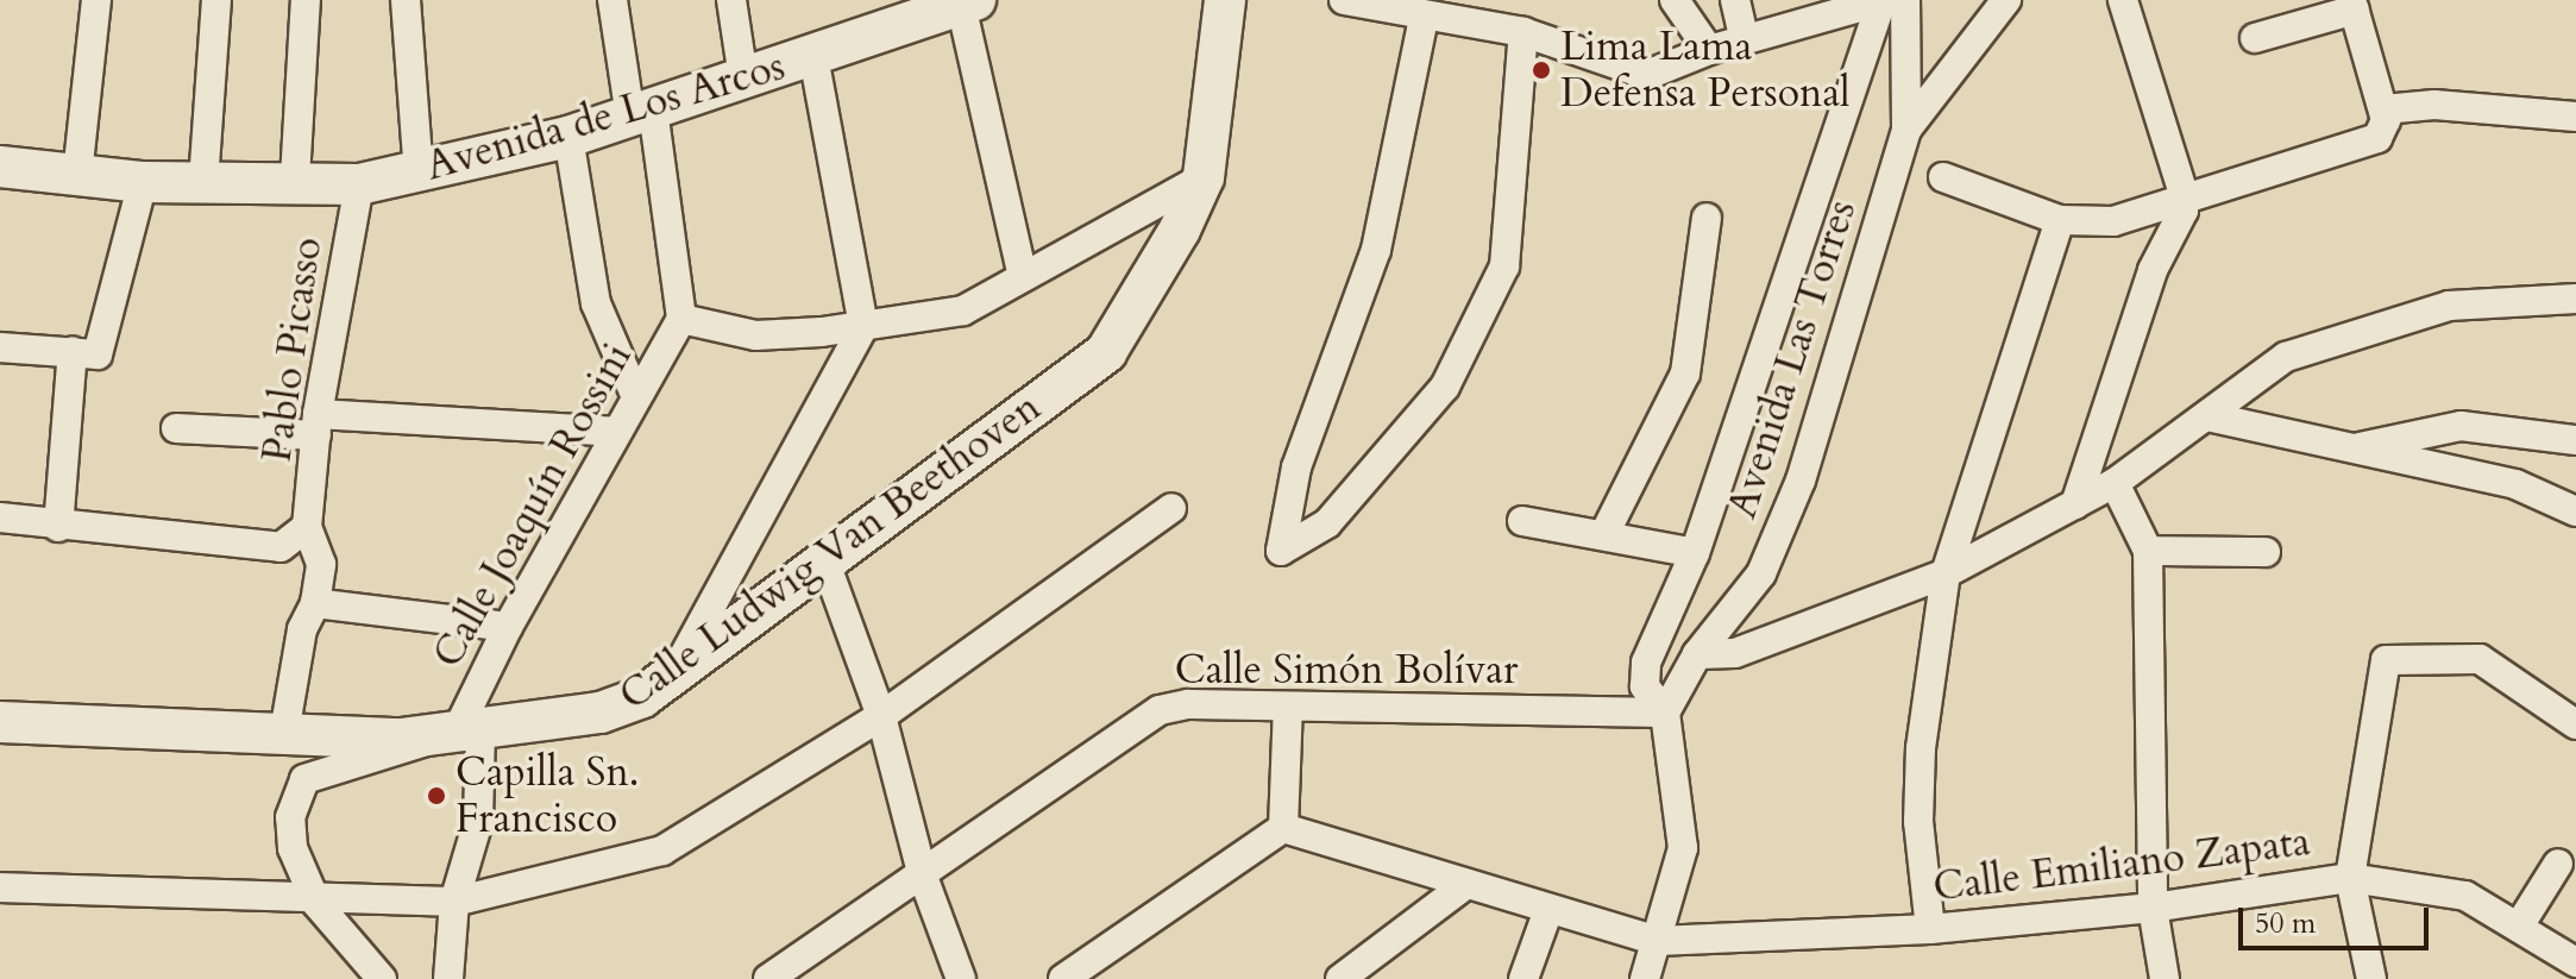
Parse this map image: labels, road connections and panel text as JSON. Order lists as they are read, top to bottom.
{
  "streets": {
    "street": [
      "Avenida de Los Arcos",
      "Pablo Picasso",
      "Avenida Las Torres",
      "Calle Joaquín Rossini",
      "Calle Ludwig Van Beethoven",
      "Calle Simón Bolívar",
      "Calle Emiliano Zapata"
    ]
  },
  "crossings": [
    ["Avenida de Los Arcos", "Pablo Picasso"],
    ["Avenida Las Torres", "Calle Simón Bolívar"],
    ["Avenida Las Torres", "Calle Emiliano Zapata"],
    ["Calle Joaquín Rossini", "Calle Ludwig Van Beethoven"]
  ],
  "places": ["Lima Lama Defensa Personal", "Capilla Sn. Francisco"],
  "scale_bar": "50 m"
}
